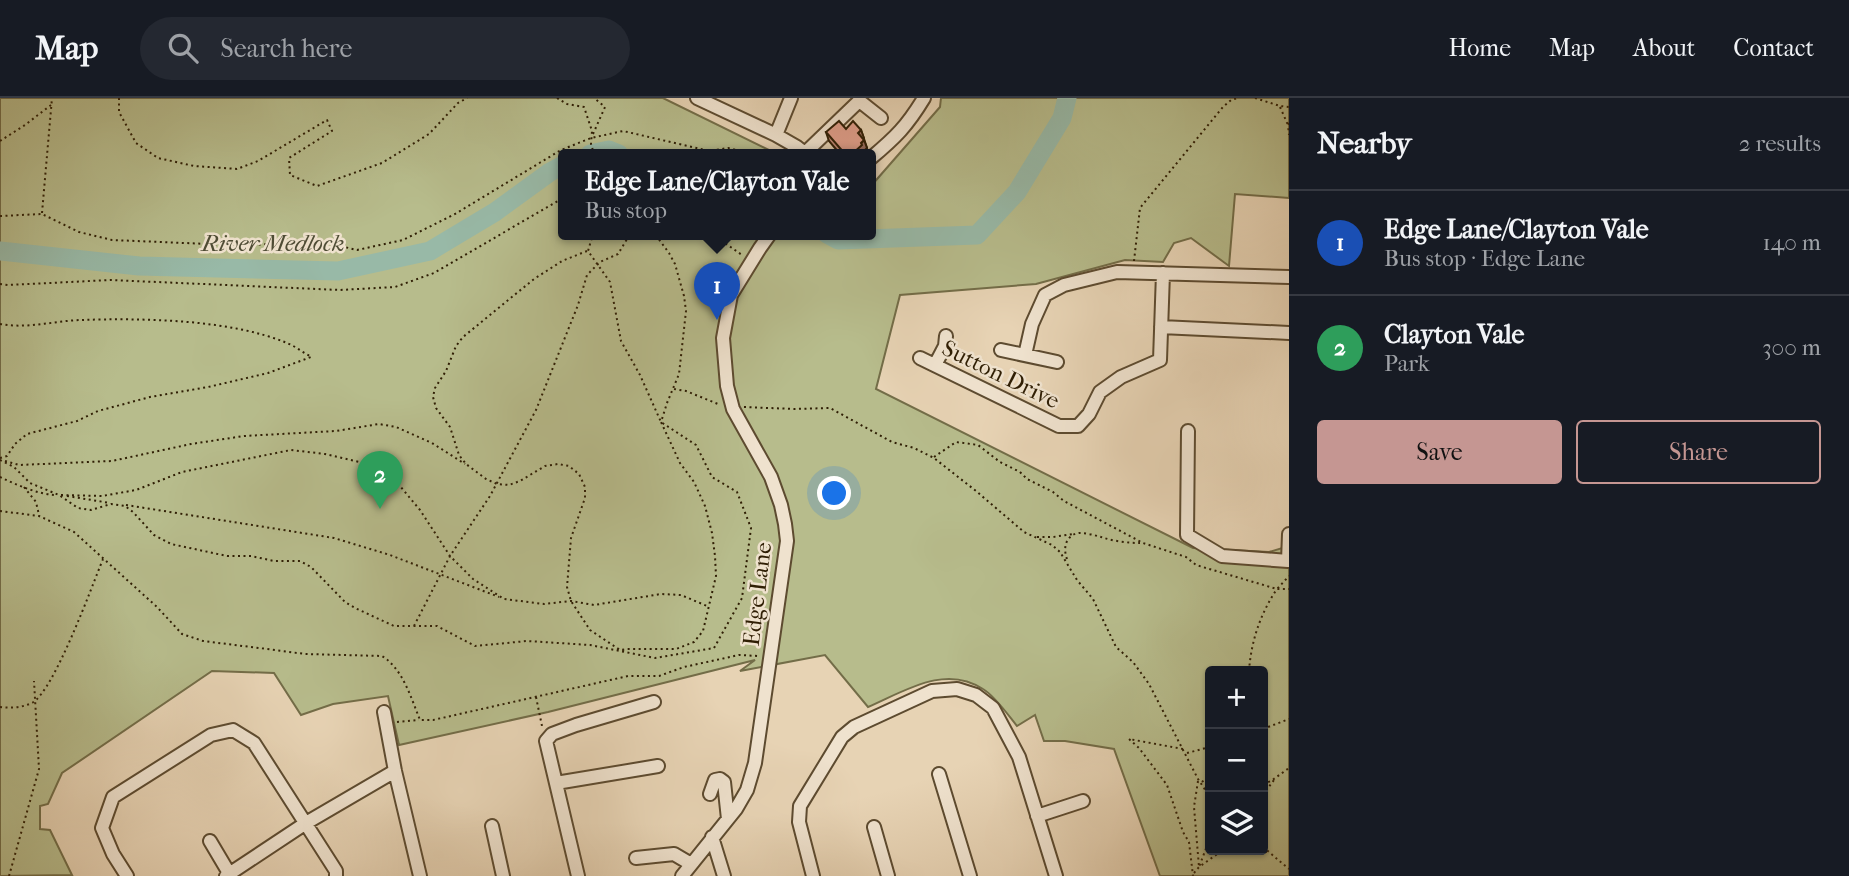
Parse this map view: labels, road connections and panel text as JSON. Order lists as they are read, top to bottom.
{
  "streets": {
    "street": ["Sutton Drive", "Edge Lane"]
  },
  "water": ["River Medlock"],
  "page": {
    "header": "Map",
    "search": "Search here",
    "nav": [
      "Home",
      "Map",
      "About",
      "Contact"
    ],
    "heading": ["Nearby", "2 results"],
    "popup": ["Edge Lane/Clayton Vale", "Bus stop"],
    "list": [
      {
        "mark": "1",
        "name": "Edge Lane/Clayton Vale",
        "note": "Bus stop · Edge Lane",
        "value": "140 m"
      },
      {
        "mark": "2",
        "name": "Clayton Vale",
        "note": "Park",
        "value": "300 m"
      }
    ],
    "pins": ["1", "2"],
    "buttons": ["Save", "Share"],
    "map_buttons": ["+", "−"]
  }
}
